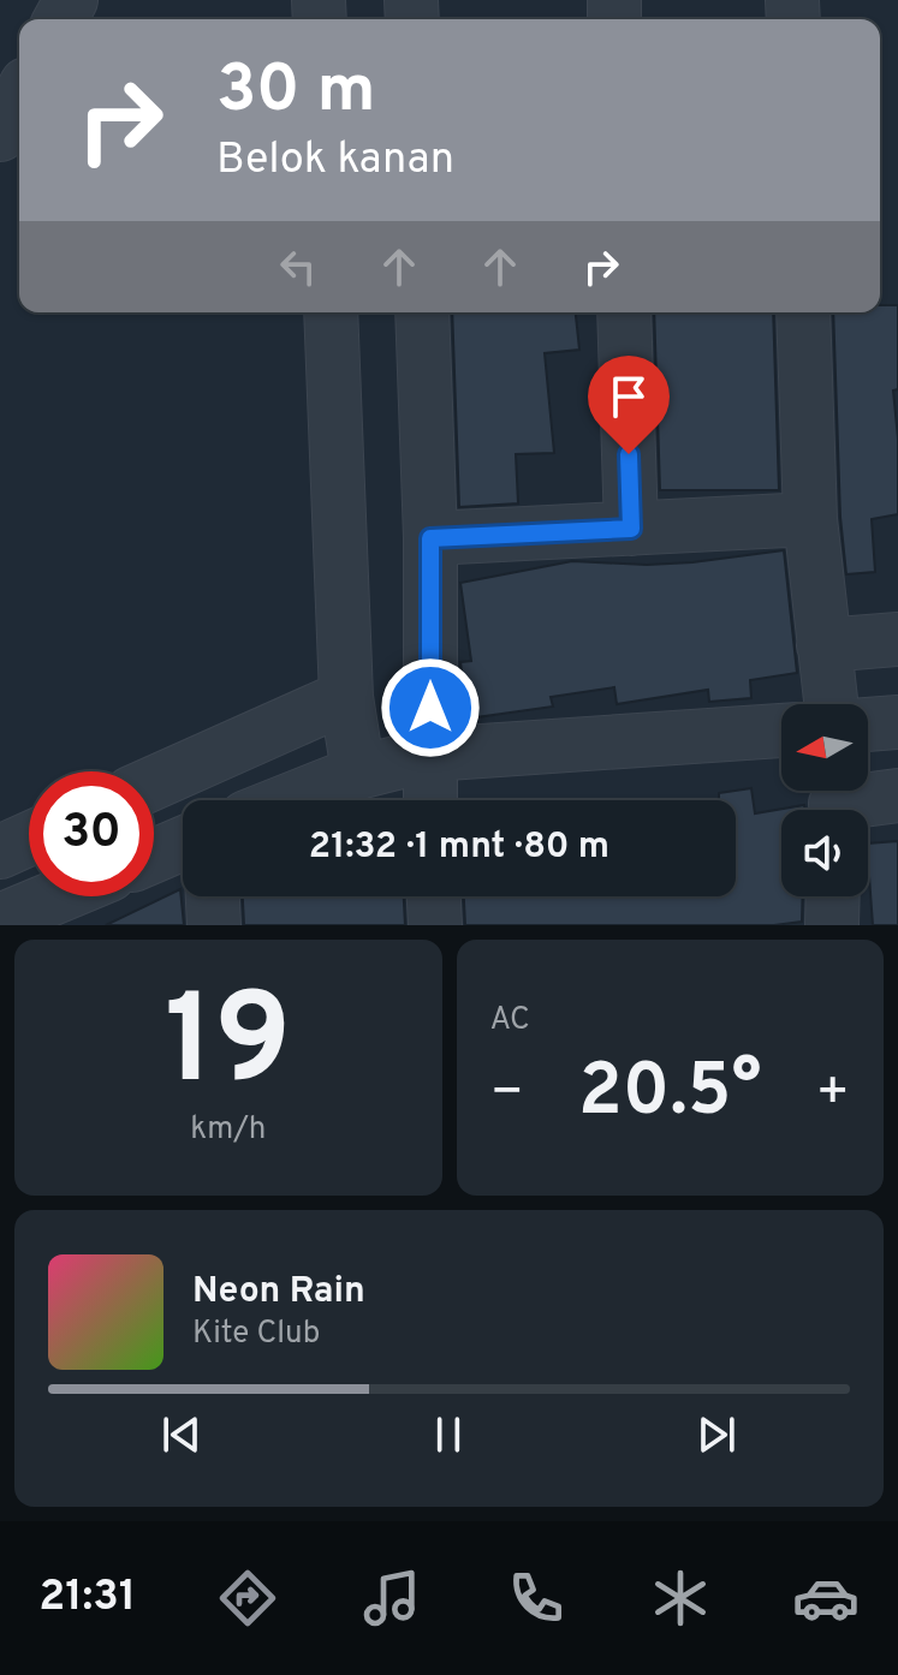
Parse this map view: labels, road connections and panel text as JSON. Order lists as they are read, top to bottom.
{
  "north": "left",
  "page": {
    "turn": ["30 m", "Belok kanan"],
    "limit": "30",
    "trip": "21:32 · 1 mnt · 80 m",
    "tile": [
      ["19", "km/h"],
      "AC"
    ],
    "heat": ["−", "20.5°", "+"],
    "song": ["Neon Rain", "Kite Club"],
    "tabs": "21:31"
  }
}
